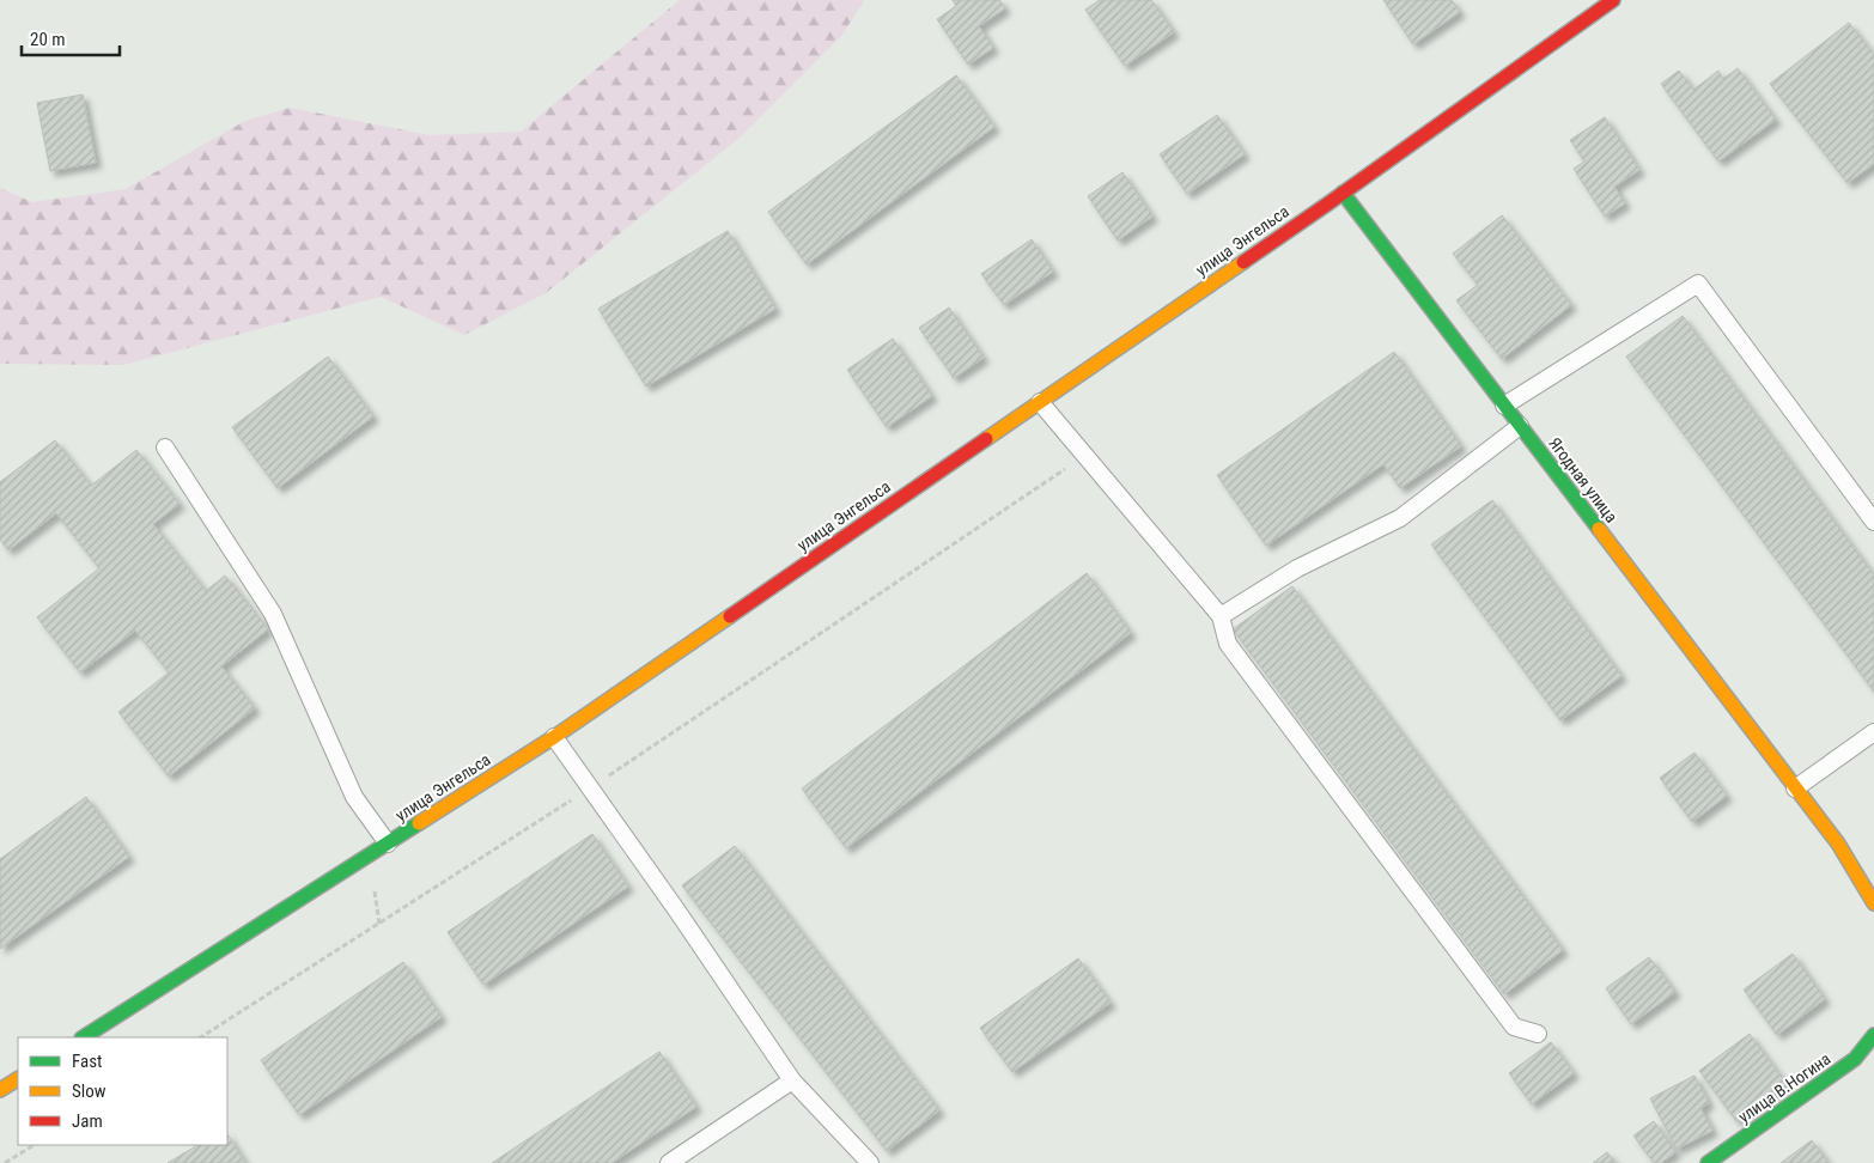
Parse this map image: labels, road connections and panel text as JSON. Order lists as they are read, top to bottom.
{
  "streets": {
    "main road": ["улица Энгельса", "Ягодная улица", "улица В.Ногина"]
  },
  "crossings": [
    ["улица Энгельса", "Ягодная улица"]
  ],
  "legend": ["Fast", "Slow", "Jam"],
  "scale_bar": "20 m"
}
